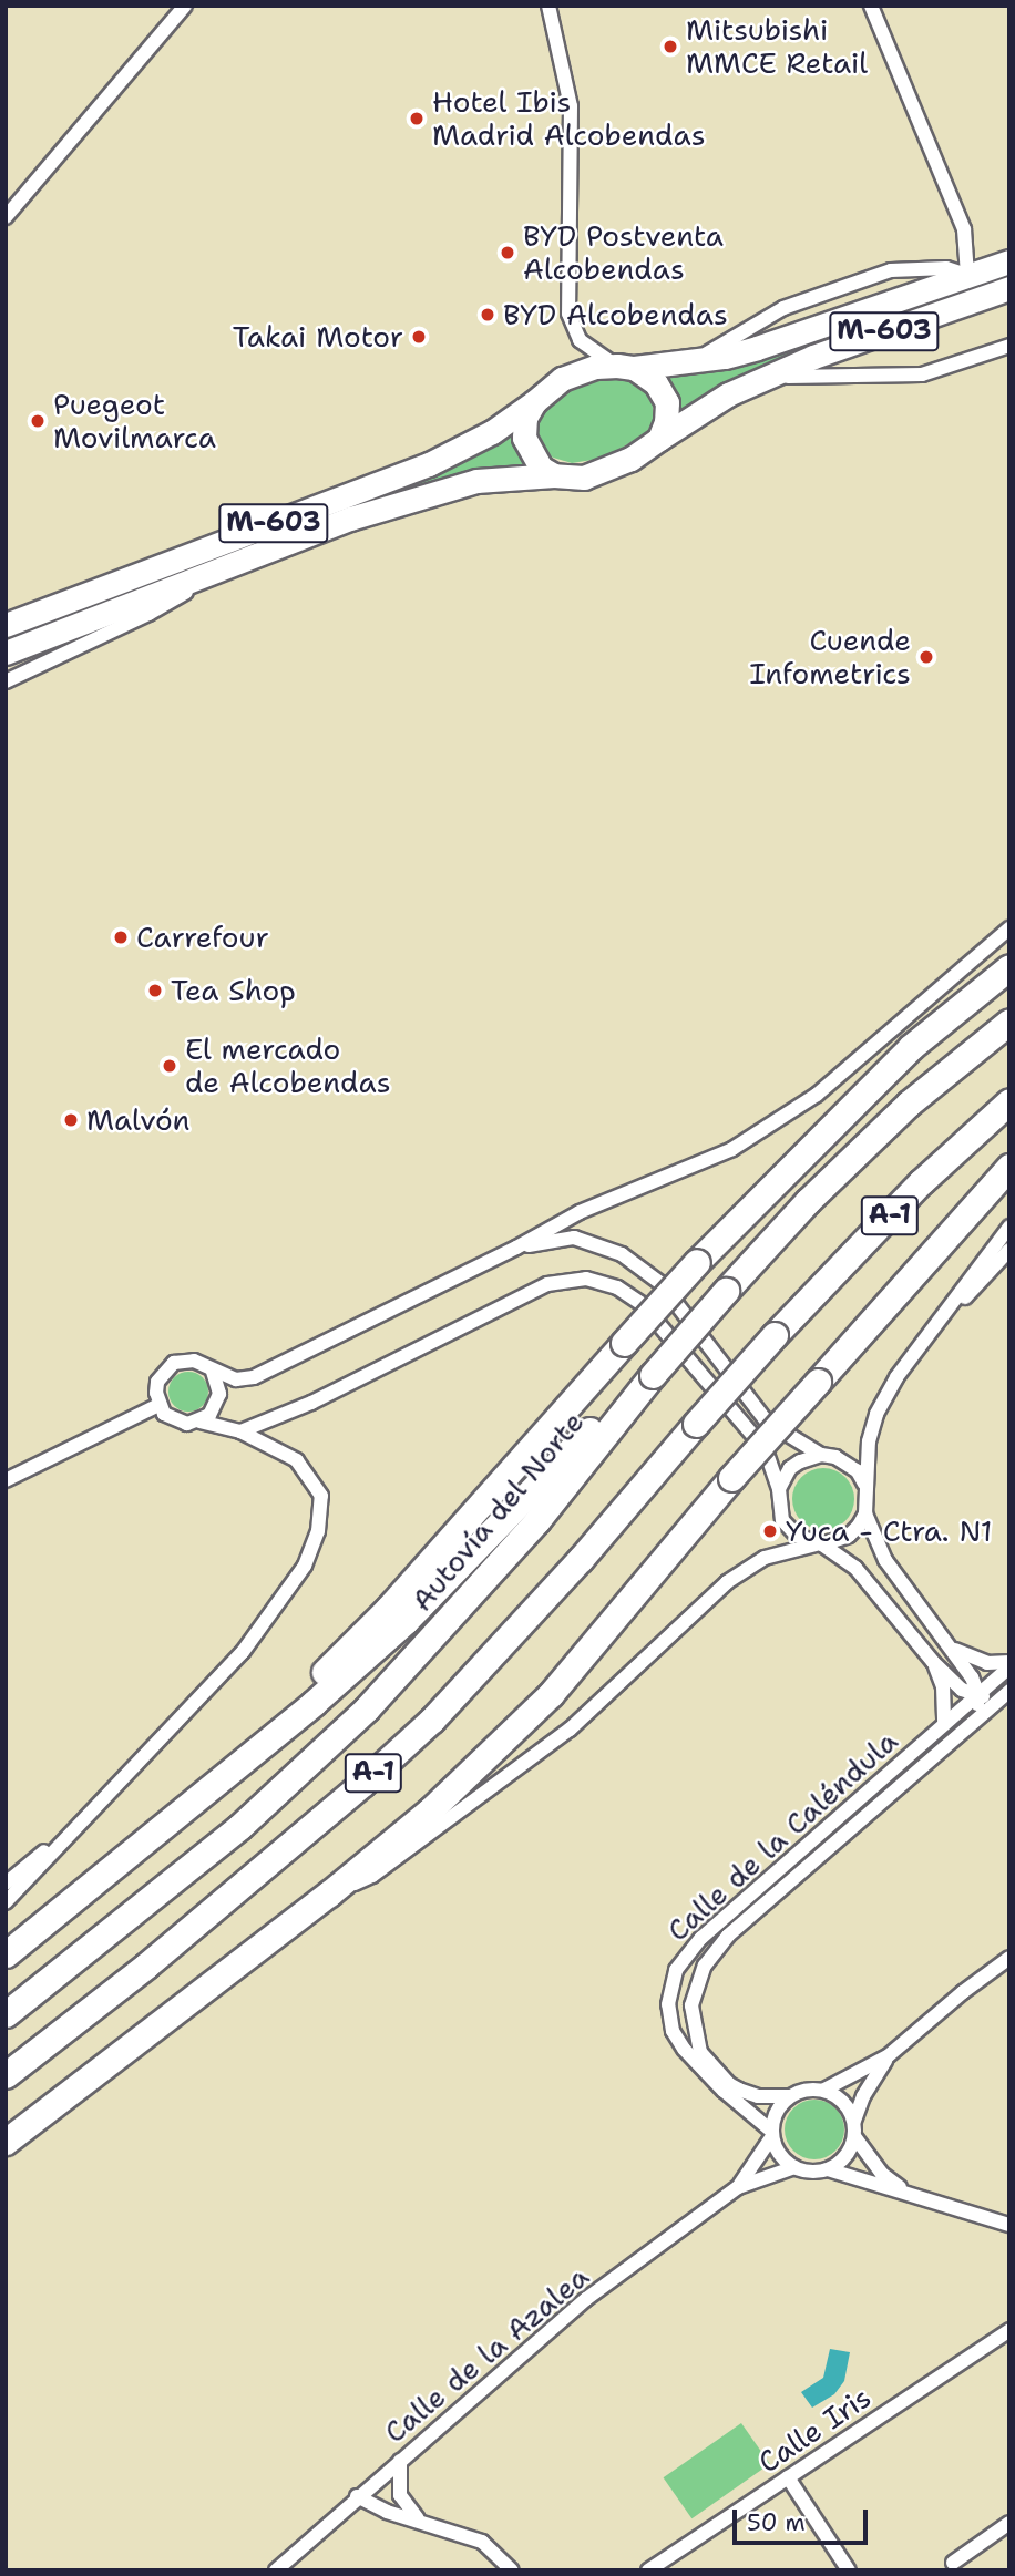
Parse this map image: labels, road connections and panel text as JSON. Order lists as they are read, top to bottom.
{
  "streets": {
    "highway": ["M-603", "A-1", "Autovía del Norte"],
    "street": ["Calle de la Caléndula", "Calle de la Azalea", "Calle Iris"]
  },
  "crossings": [
    ["Calle de la Caléndula", "Calle de la Azalea"]
  ],
  "places": [
    "Mitsubishi MMCE Retail",
    "Hotel Ibis Madrid Alcobendas",
    "BYD Postventa Alcobendas",
    "BYD Alcobendas",
    "Takai Motor",
    "Puegeot Movilmarca",
    "Cuende Infometrics",
    "Carrefour",
    "Tea Shop",
    "El mercado de Alcobendas",
    "Malvón",
    "Yuca - Ctra. N1"
  ],
  "scale_bar": "50 m"
}
